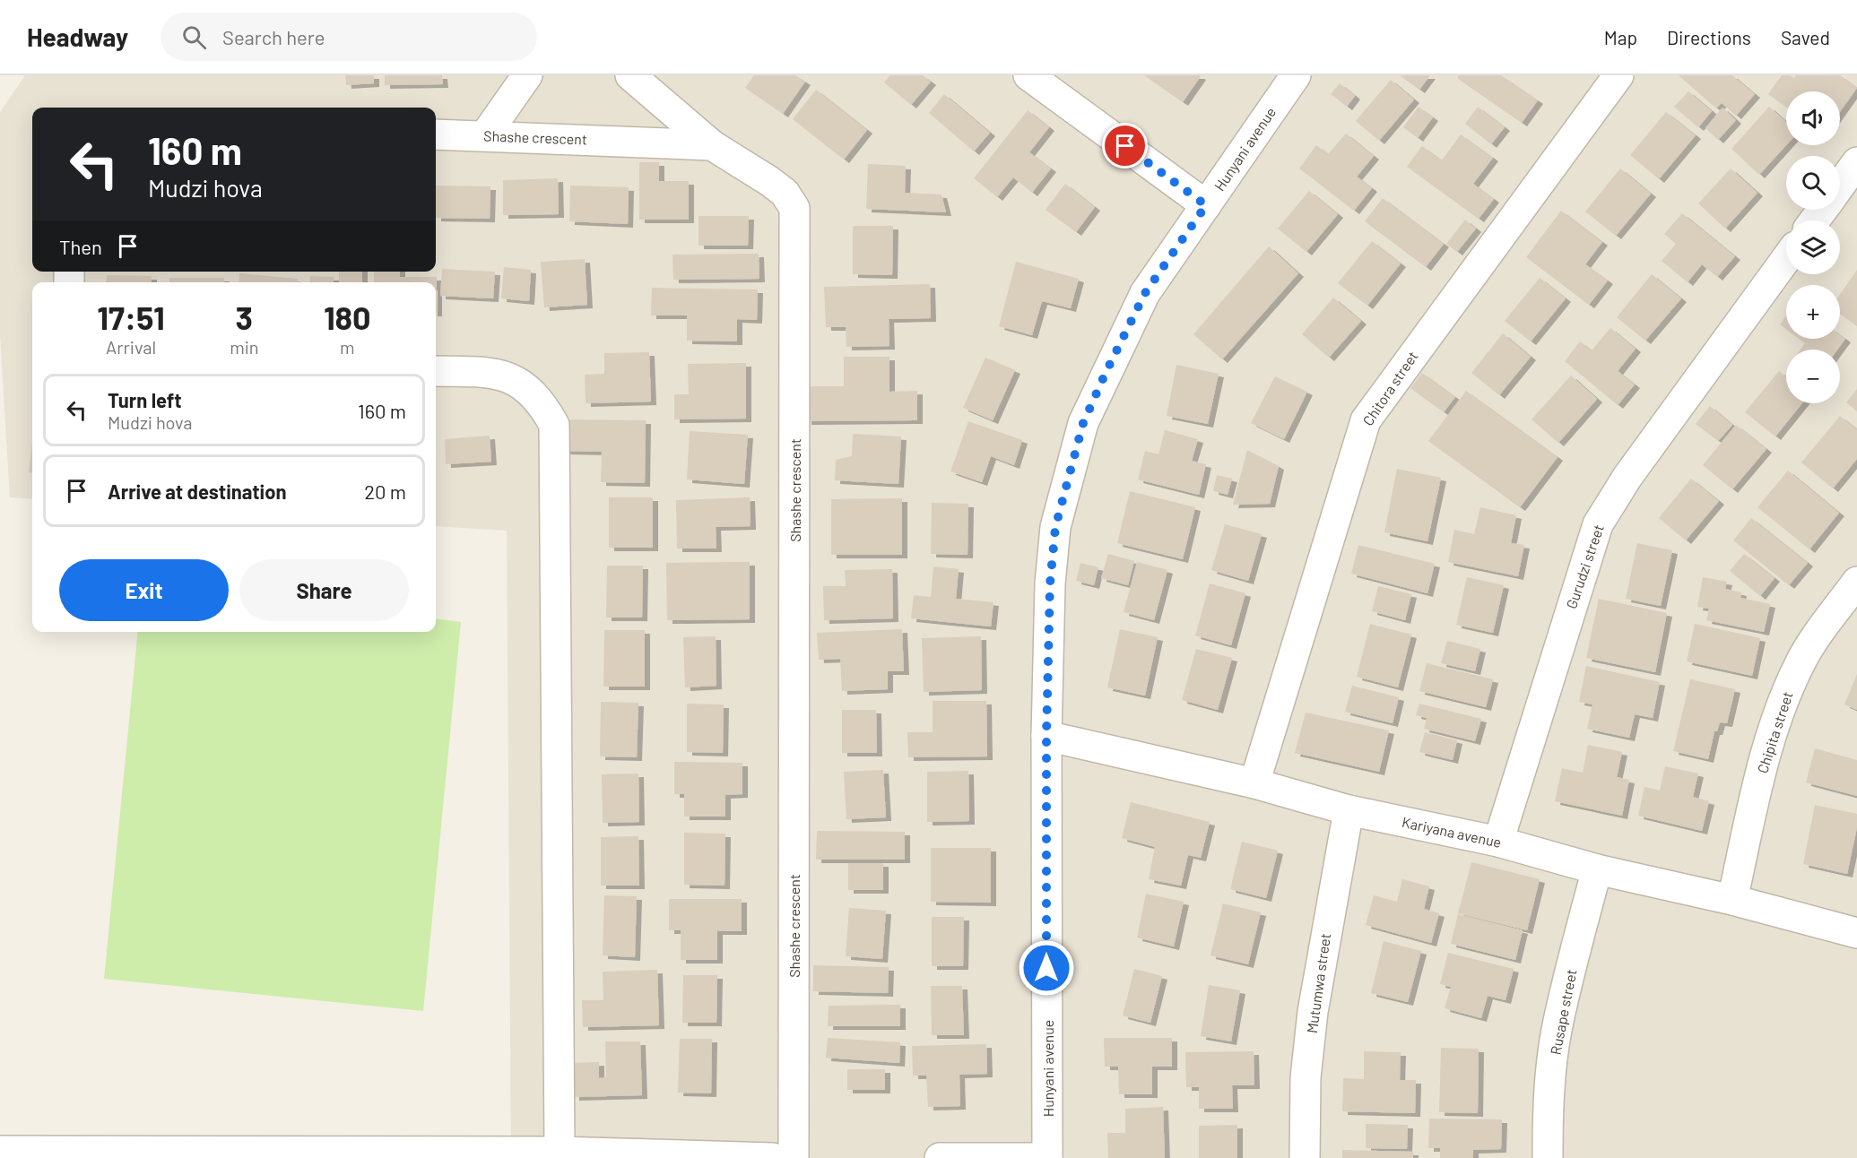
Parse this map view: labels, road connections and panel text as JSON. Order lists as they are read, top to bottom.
{
  "streets": {
    "street": [
      "Shashe crescent",
      "Hunyani avenue",
      "Chitora street",
      "Gurudzi street",
      "Chipita street",
      "Kariyana avenue",
      "Mutumwa street",
      "Rusape street"
    ]
  },
  "crossings": [
    ["Hunyani avenue", "Kariyana avenue"],
    ["Chitora street", "Kariyana avenue"],
    ["Gurudzi street", "Kariyana avenue"],
    ["Chipita street", "Kariyana avenue"],
    ["Kariyana avenue", "Mutumwa street"],
    ["Kariyana avenue", "Rusape street"]
  ],
  "page": {
    "header": "Headway",
    "search": "Search here",
    "nav": ["Map", "Directions", "Saved"],
    "map_buttons": ["+", "−"],
    "turn": ["160 m", "Mudzi hova"],
    "then": "Then",
    "eta": [
      "17:51",
      "Arrival",
      "3",
      "min",
      "180",
      "m"
    ],
    "list": [
      {
        "name": "Turn left",
        "note": "Mudzi hova",
        "value": "160 m"
      },
      {
        "name": "Arrive at destination",
        "value": "20 m"
      }
    ],
    "buttons": ["Exit", "Share"]
  }
}
